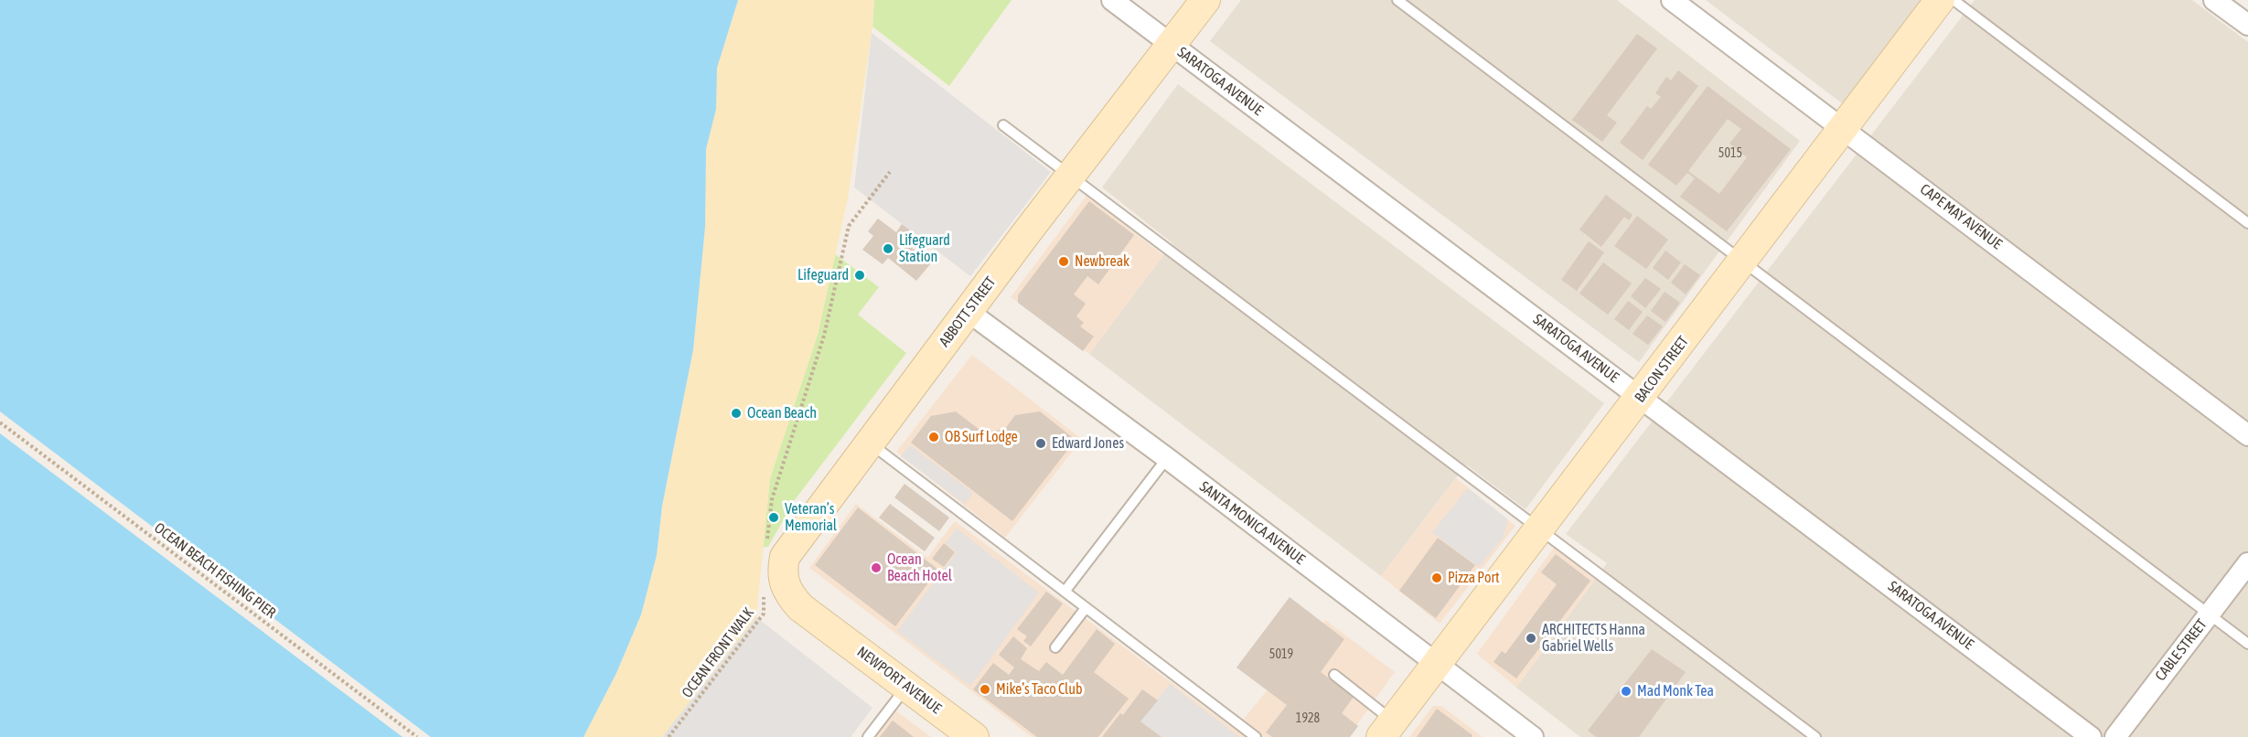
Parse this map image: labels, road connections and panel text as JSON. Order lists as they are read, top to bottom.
{
  "streets": {
    "street": [
      "SARATOGA AVENUE",
      "CAPE MAY AVENUE",
      "ABBOTT STREET",
      "BACON STREET",
      "SANTA MONICA AVENUE",
      "CABLE STREET",
      "NEWPORT AVENUE"
    ],
    "path": ["OCEAN BEACH FISHING PIER", "OCEAN FRONT WALK"]
  },
  "crossings": [
    ["SARATOGA AVENUE", "ABBOTT STREET"],
    ["SARATOGA AVENUE", "BACON STREET"],
    ["CAPE MAY AVENUE", "BACON STREET"],
    ["ABBOTT STREET", "SANTA MONICA AVENUE"],
    ["ABBOTT STREET", "NEWPORT AVENUE"],
    ["BACON STREET", "SANTA MONICA AVENUE"]
  ],
  "places": [
    "Lifeguard Station",
    "Newbreak",
    "Lifeguard",
    "Ocean Beach",
    "OB Surf Lodge",
    "Edward Jones",
    "Veteran’s Memorial",
    "Ocean Beach Hotel",
    "Pizza Port",
    "ARCHITECTS Hanna Gabriel Wells",
    "Mike’s Taco Club",
    "Mad Monk Tea"
  ],
  "house_numbers": ["5015", "5019", "1928"]
}
